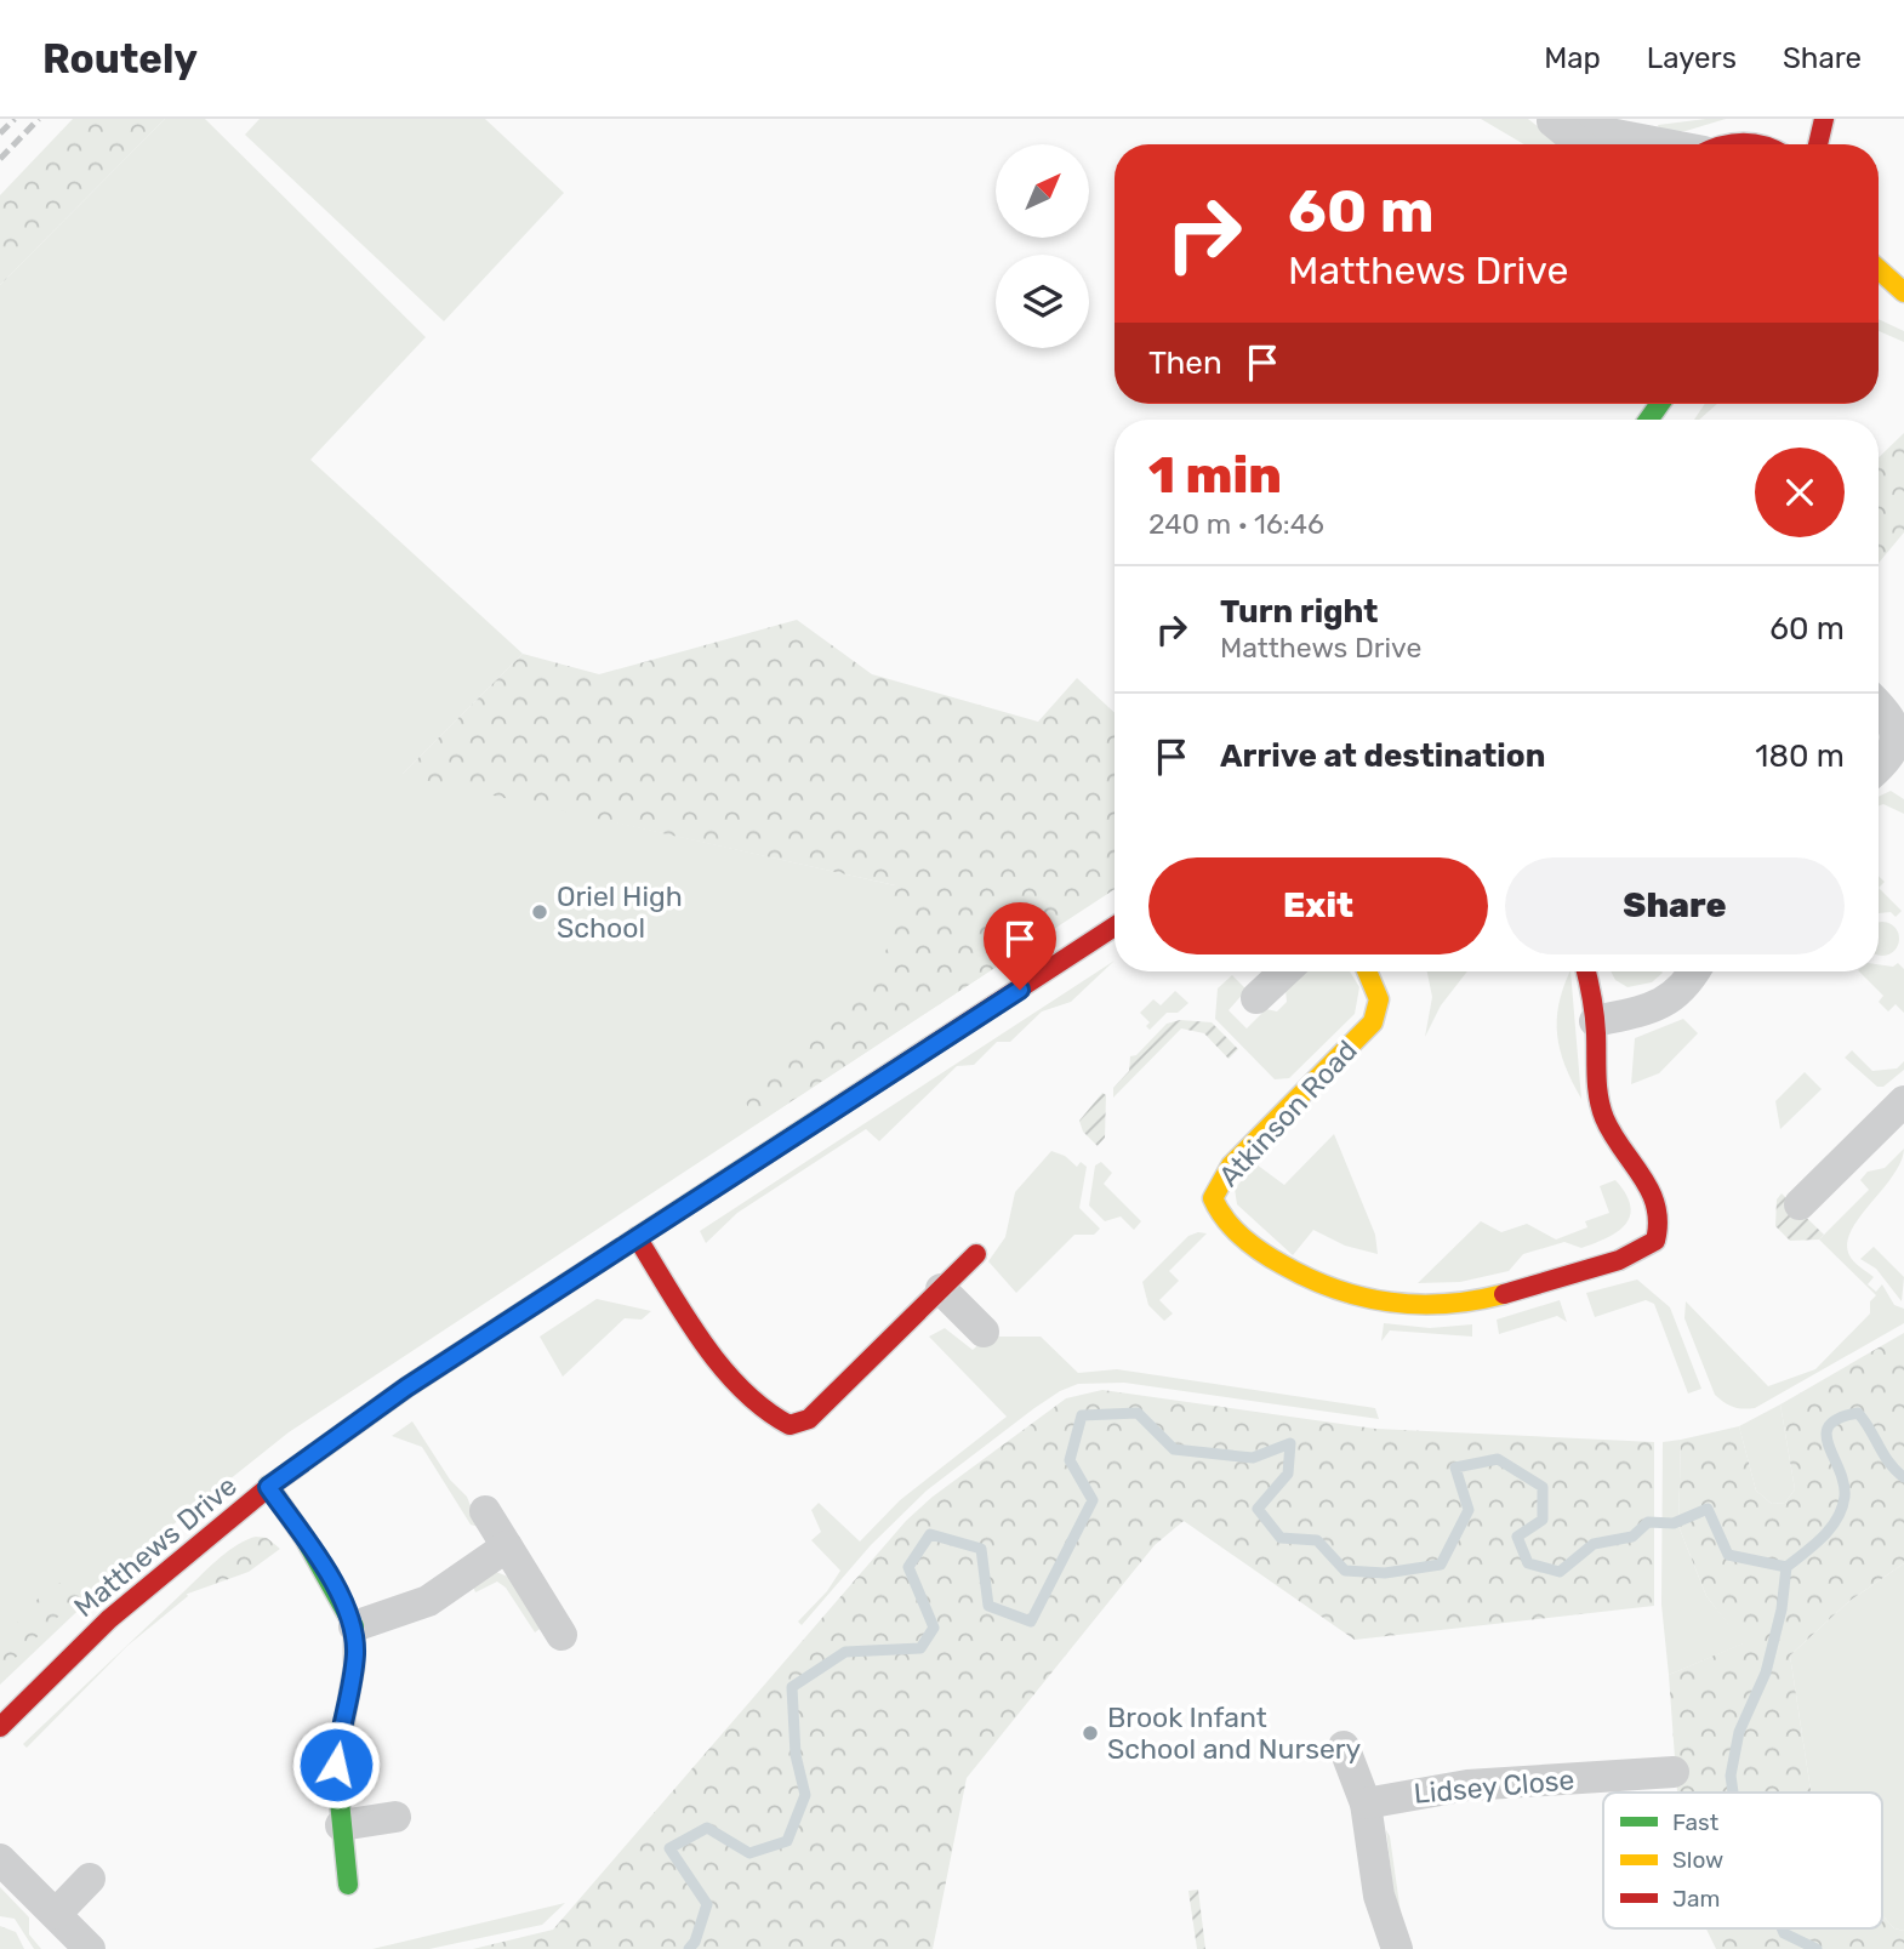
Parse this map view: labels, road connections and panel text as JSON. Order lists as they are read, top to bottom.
{
  "streets": {
    "street": ["Atkinson Road", "Matthews Drive", "Lidsey Close"]
  },
  "places": ["Oriel High School", "Brook Infant School and Nursery"],
  "legend": ["Fast", "Slow", "Jam"],
  "north": "top right",
  "page": {
    "header": "Routely",
    "nav": ["Map", "Layers", "Share"],
    "turn": ["60 m", "Matthews Drive"],
    "then": "Then",
    "heading": ["1 min", "240 m · 16:46"],
    "list": [
      {
        "name": "Turn right",
        "note": "Matthews Drive",
        "value": "60 m"
      },
      {
        "name": "Arrive at destination",
        "value": "180 m"
      }
    ],
    "buttons": ["Exit", "Share"]
  }
}
